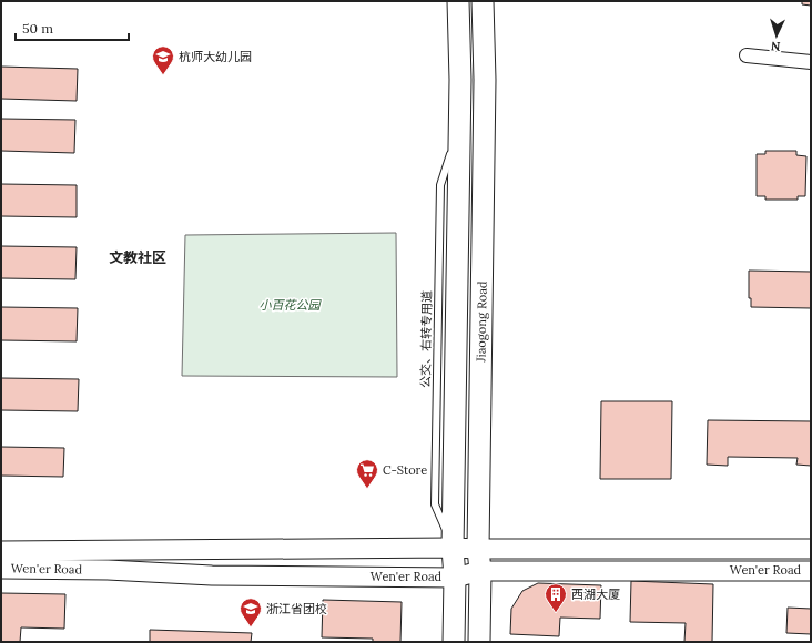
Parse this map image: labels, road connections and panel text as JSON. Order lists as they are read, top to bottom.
{
  "streets": {
    "main road": ["Jiaogong Road", "Wen'er Road"]
  },
  "crossings": [
    ["Jiaogong Road", "Wen'er Road"]
  ],
  "districts": ["文教社区"],
  "parks": ["小百花公园"],
  "places": {
    "school or university": ["杭师大幼儿园", "浙江省团校"],
    "supermarket": ["C-Store"],
    "building": ["西湖大厦"]
  },
  "scale_bar": "50 m",
  "north": "bottom"
}
